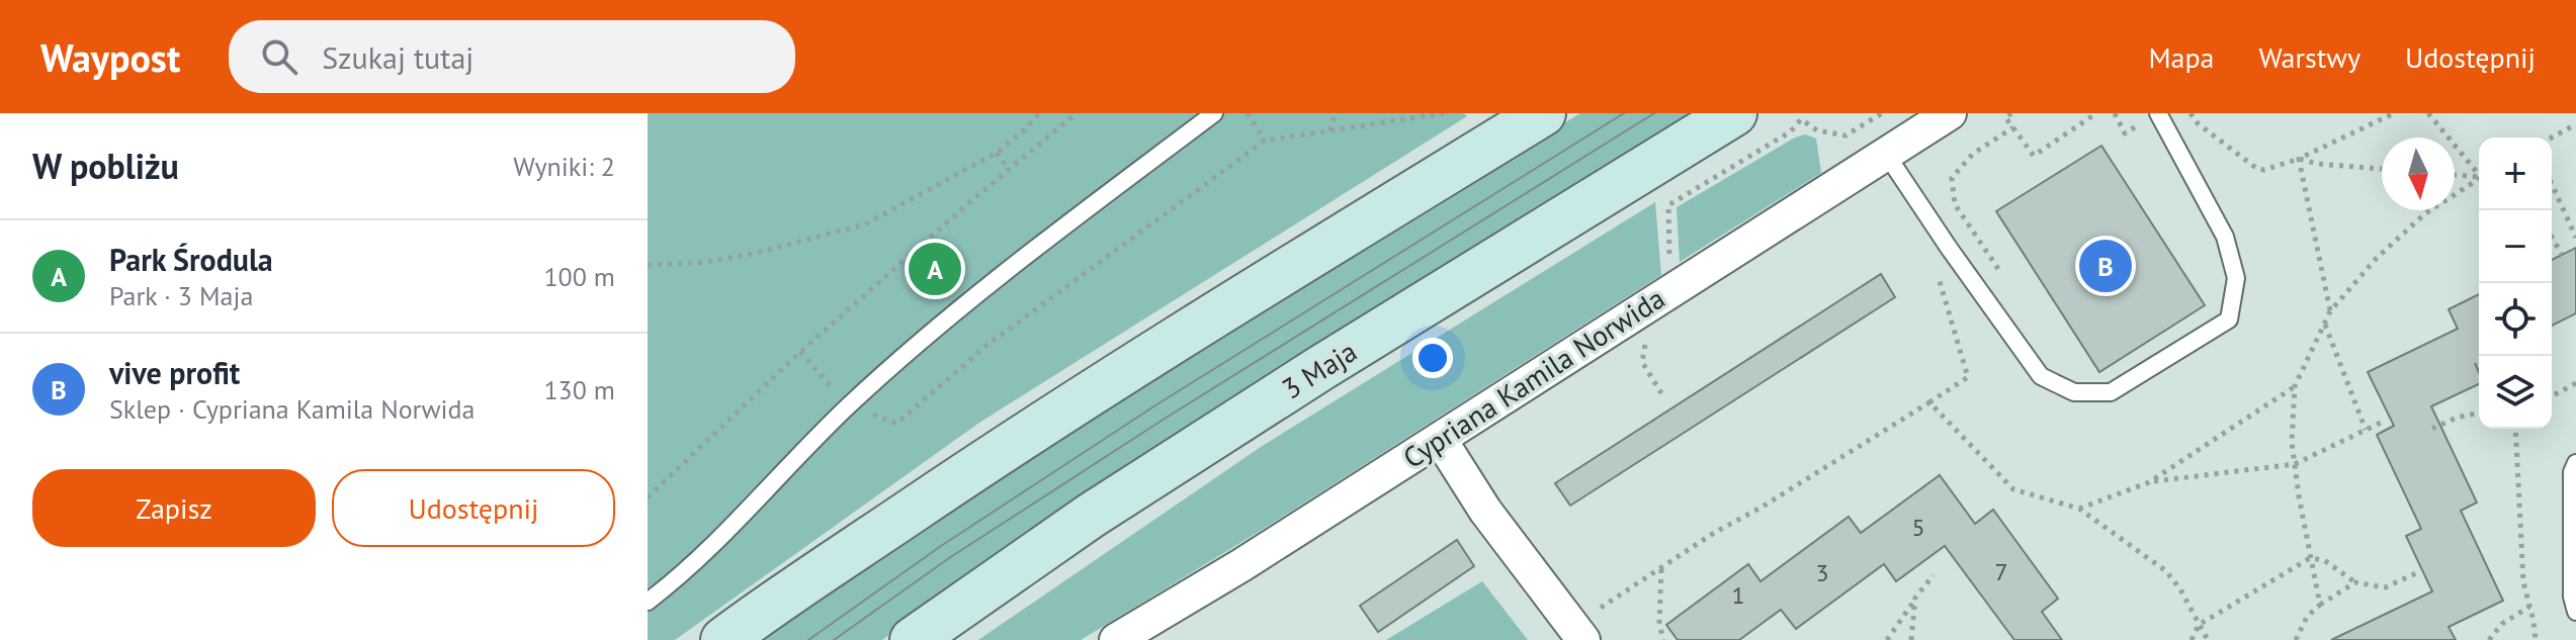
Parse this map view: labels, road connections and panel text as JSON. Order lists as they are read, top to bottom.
{
  "streets": {
    "main road": ["3 Maja"],
    "street": ["Cypriana Kamila Norwida"]
  },
  "house_numbers": [
    "5",
    "7",
    "3",
    "1"
  ],
  "north": "bottom",
  "page": {
    "header": "Waypost",
    "search": "Szukaj tutaj",
    "nav": ["Mapa", "Warstwy", "Udostępnij"],
    "heading": ["W pobliżu", "Wyniki: 2"],
    "map_buttons": ["+", "−"],
    "list": [
      {
        "mark": "A",
        "name": "Park Środula",
        "note": "Park · 3 Maja",
        "value": "100 m"
      },
      {
        "mark": "B",
        "name": "vive profit",
        "note": "Sklep · Cypriana Kamila Norwida",
        "value": "130 m"
      }
    ],
    "pins": ["B", "A"],
    "buttons": ["Zapisz", "Udostępnij"]
  }
}
